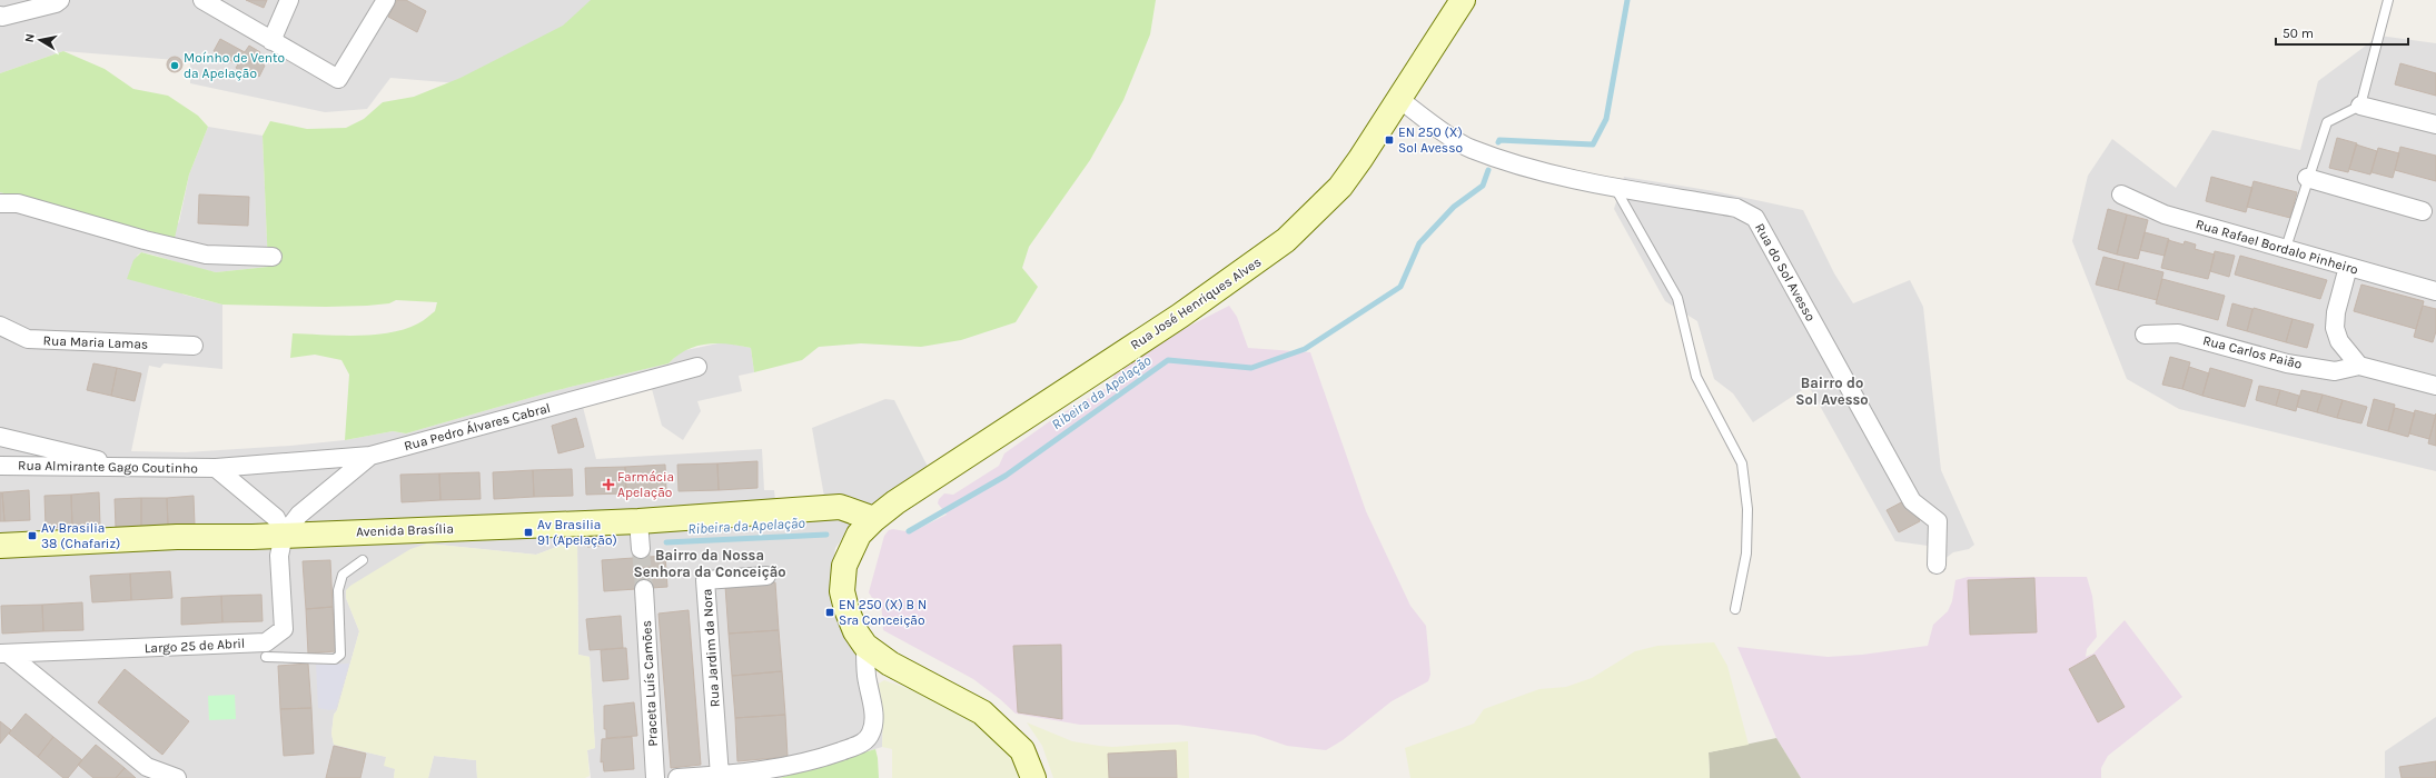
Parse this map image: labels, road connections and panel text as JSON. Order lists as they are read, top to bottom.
{
  "streets": {
    "main road": ["Rua José Henriques Alves", "Avenida Brasília"],
    "street": [
      "Rua Rafael Bordalo Pinheiro",
      "Rua do Sol Avesso",
      "Rua Maria Lamas",
      "Rua Carlos Paião",
      "Rua Pedro Álvares Cabral",
      "Rua Almirante Gago Coutinho",
      "Largo 25 de Abril",
      "Rua Jardim da Nora",
      "Praceta Luís Camões"
    ]
  },
  "crossings": [
    ["Rua do Sol Avesso", "Rua José Henriques Alves"],
    ["Rua José Henriques Alves", "Avenida Brasília"],
    ["Rua Pedro Álvares Cabral", "Rua Almirante Gago Coutinho"],
    ["Rua Pedro Álvares Cabral", "Avenida Brasília"],
    ["Rua Pedro Álvares Cabral", "Largo 25 de Abril"],
    ["Rua Almirante Gago Coutinho", "Avenida Brasília"],
    ["Rua Almirante Gago Coutinho", "Largo 25 de Abril"],
    ["Avenida Brasília", "Largo 25 de Abril"]
  ],
  "districts": ["Bairro do Sol Avesso", "Bairro da Nossa Senhora da Conceição"],
  "water": ["Ribeira da Apelação"],
  "places": {
    "other": ["Moínho de Vento da Apelação"],
    "transit": [
      "EN 250 (X) Sol Avesso",
      "Av Brasilia 91 (Apelação)",
      "Av Brasilia 38 (Chafariz)",
      "EN 250 (X) B N Sra Conceição"
    ],
    "health": ["Farmácia Apelação"]
  },
  "scale_bar": "50 m",
  "north": "left"
}
